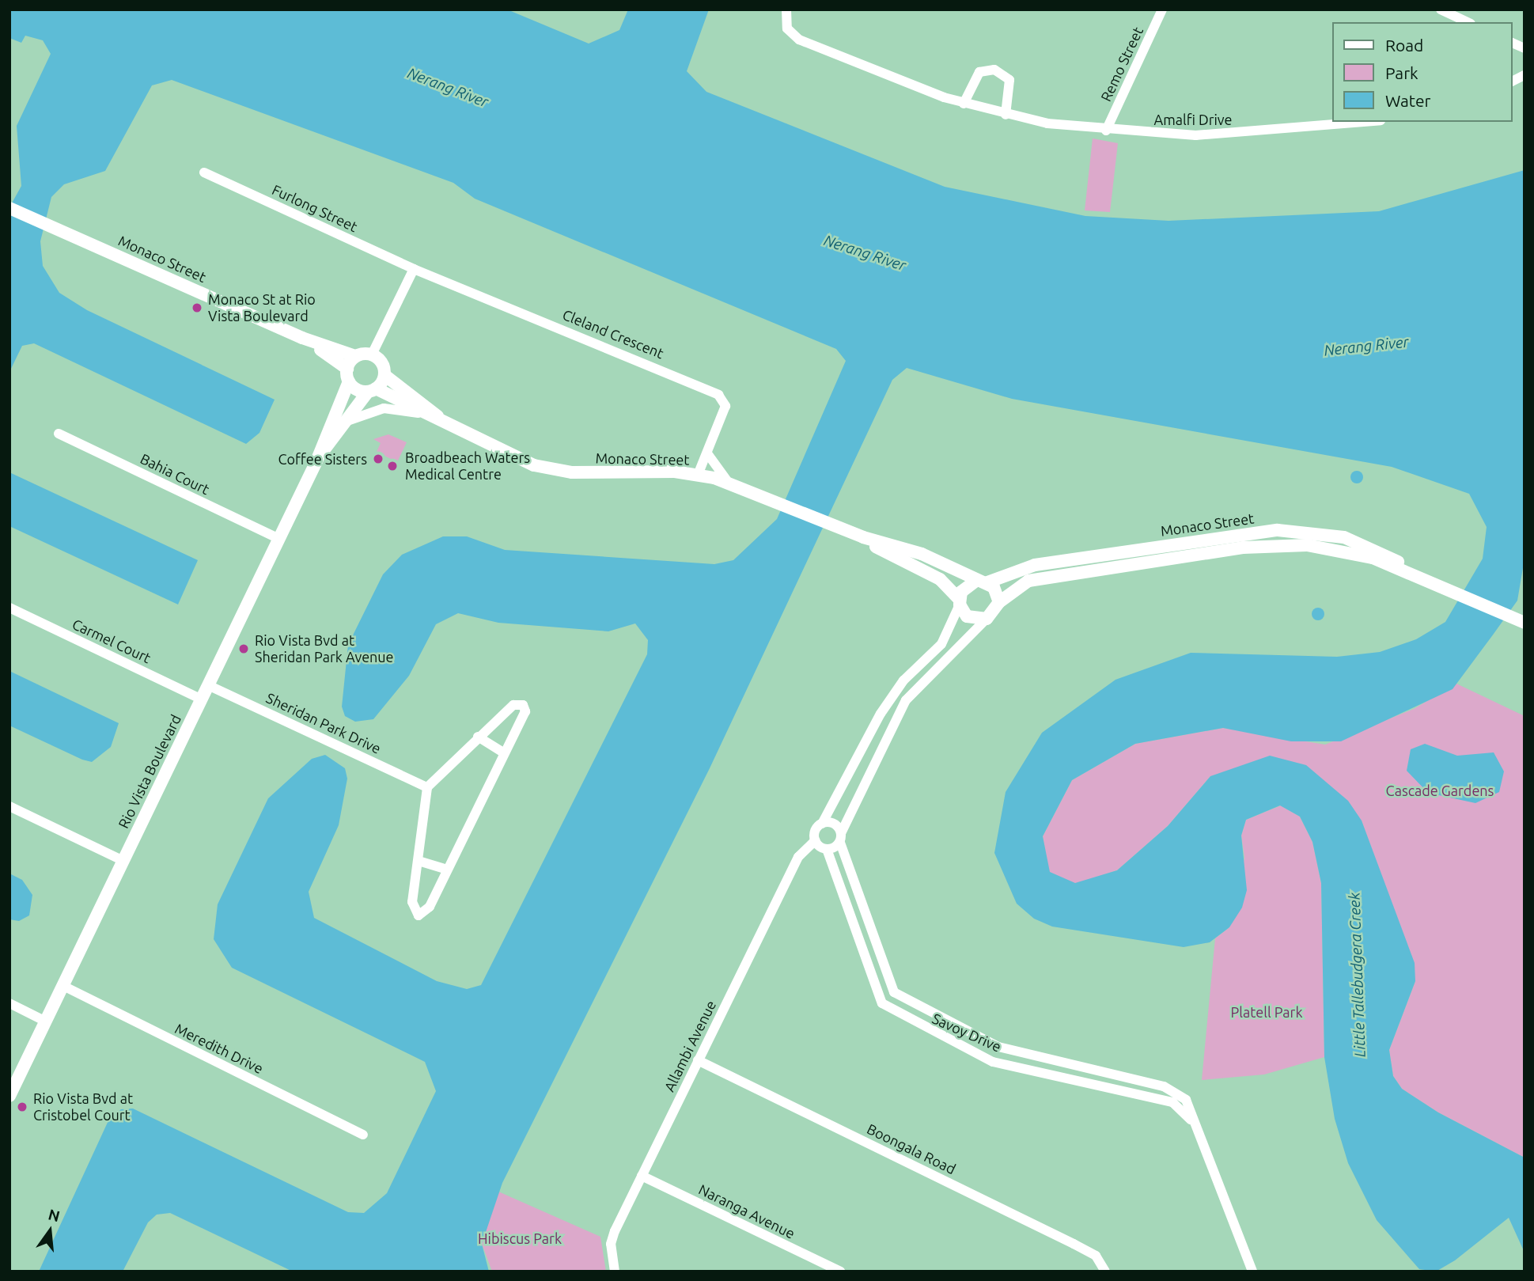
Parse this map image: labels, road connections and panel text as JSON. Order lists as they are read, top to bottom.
{
  "streets": {
    "street": [
      "Remo Street",
      "Amalfi Drive",
      "Furlong Street",
      "Monaco Street",
      "Cleland Crescent",
      "Bahia Court",
      "Carmel Court",
      "Sheridan Park Drive",
      "Rio Vista Boulevard",
      "Savoy Drive",
      "Allambi Avenue",
      "Meredith Drive",
      "Boongala Road",
      "Naranga Avenue"
    ]
  },
  "crossings": [
    ["Remo Street", "Amalfi Drive"],
    ["Furlong Street", "Cleland Crescent"],
    ["Monaco Street", "Cleland Crescent"],
    ["Monaco Street", "Rio Vista Boulevard"],
    ["Bahia Court", "Rio Vista Boulevard"],
    ["Carmel Court", "Rio Vista Boulevard"],
    ["Sheridan Park Drive", "Rio Vista Boulevard"],
    ["Rio Vista Boulevard", "Meredith Drive"],
    ["Allambi Avenue", "Boongala Road"],
    ["Allambi Avenue", "Naranga Avenue"]
  ],
  "water": ["Nerang River", "Little Tallebudgera Creek"],
  "parks": ["Cascade Gardens", "Platell Park", "Hibiscus Park"],
  "places": [
    "Monaco St at Rio Vista Boulevard",
    "Coffee Sisters",
    "Broadbeach Waters Medical Centre",
    "Rio Vista Bvd at Sheridan Park Avenue",
    "Rio Vista Bvd at Cristobel Court"
  ],
  "legend": ["Road", "Park", "Water"],
  "north": "top"
}
